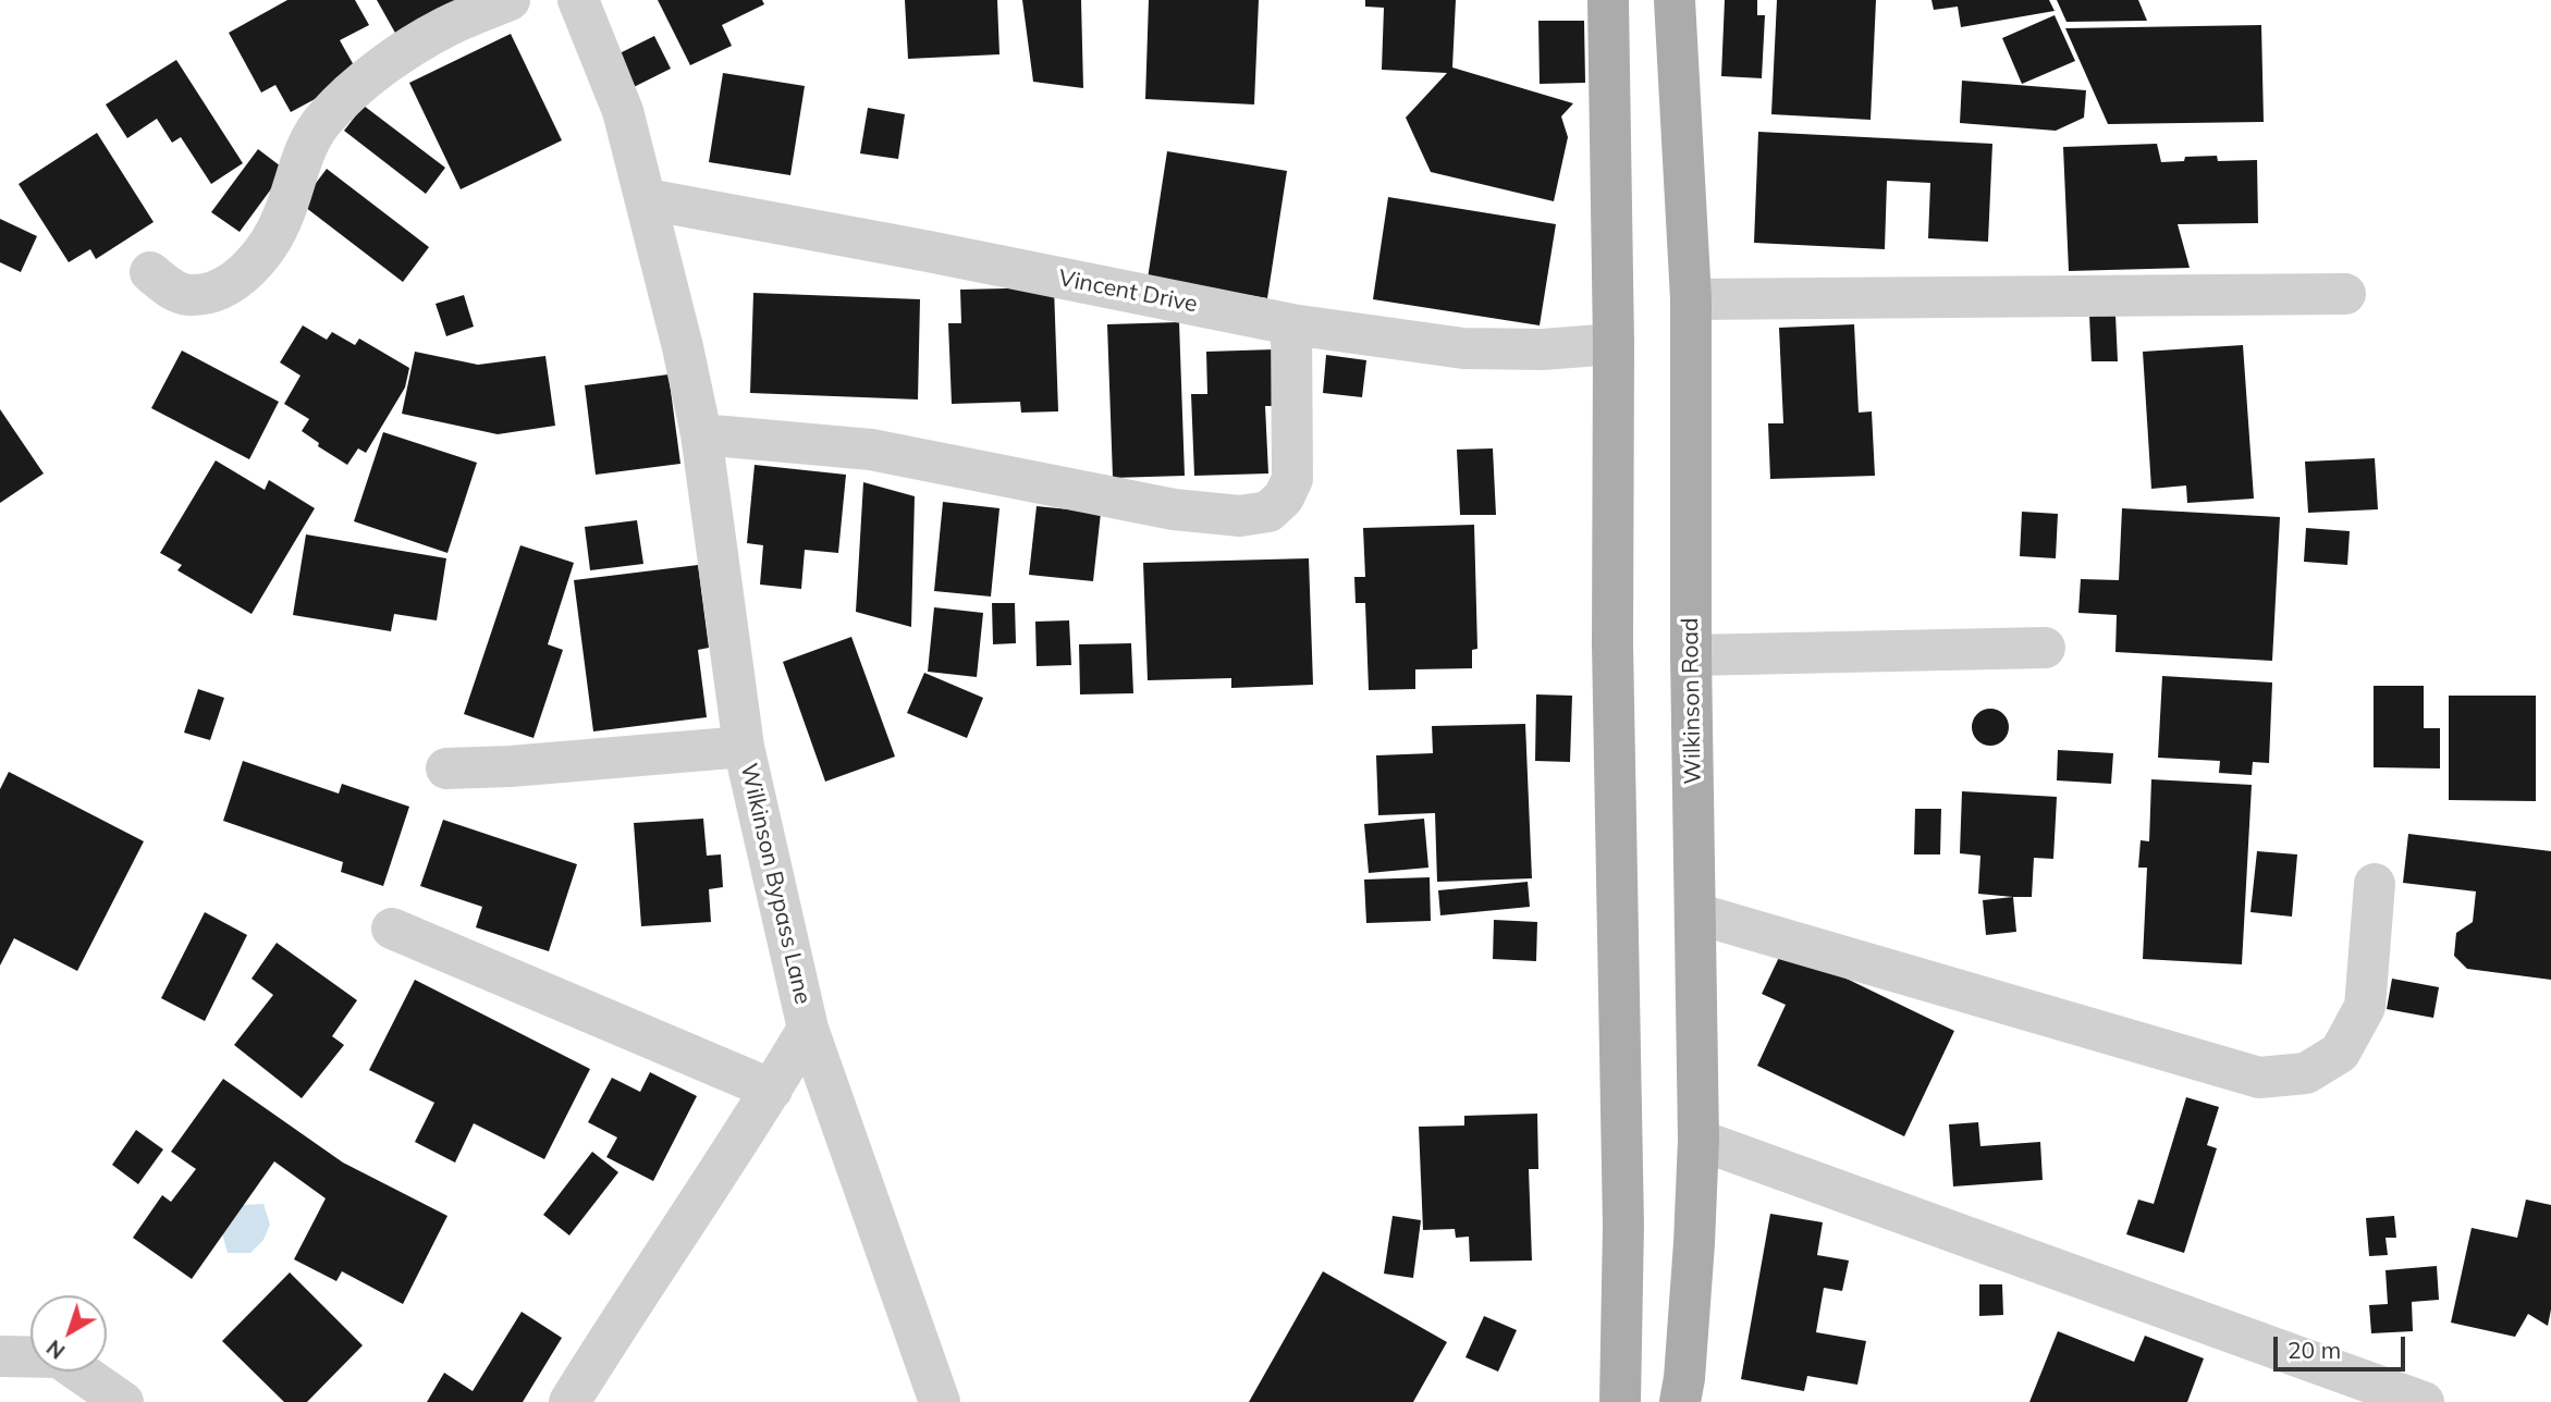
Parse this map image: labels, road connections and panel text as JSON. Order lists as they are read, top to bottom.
{
  "streets": {
    "main road": ["Wilkinson Road"],
    "street": ["Vincent Drive", "Wilkinson Bypass Lane"]
  },
  "crossings": [
    ["Vincent Drive", "Wilkinson Bypass Lane"]
  ],
  "scale_bar": "20 m",
  "north": "bottom left"
}
